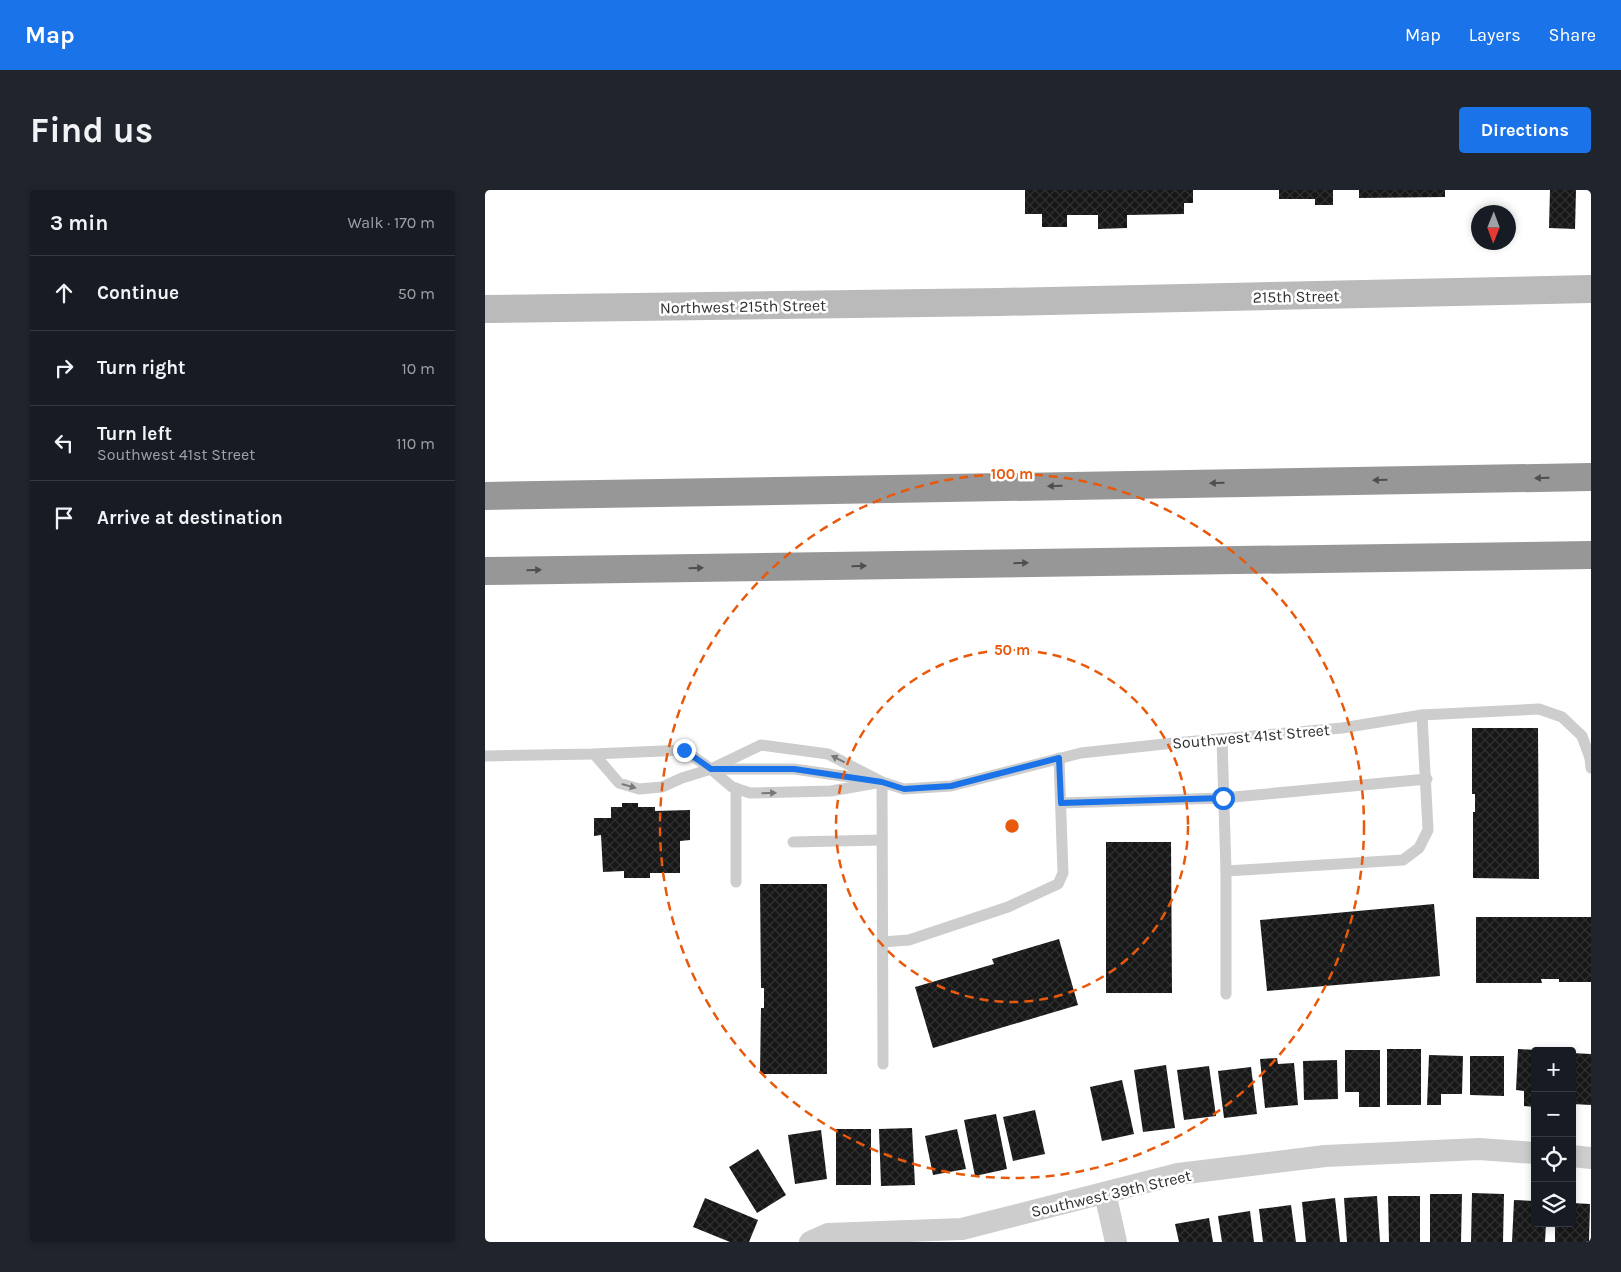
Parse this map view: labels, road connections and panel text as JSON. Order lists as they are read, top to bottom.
{
  "streets": {
    "street": ["215th Street", "Northwest 215th Street", "Southwest 39th Street"],
    "lane": ["Southwest 41st Street"]
  },
  "crossings": [
    ["215th Street", "Northwest 215th Street"]
  ],
  "north": "bottom",
  "page": {
    "header": "Map",
    "nav": ["Map", "Layers", "Share"],
    "buttons": "Directions",
    "title": "Find us",
    "heading": ["3 min", "Walk · 170 m"],
    "list": [
      ["Continue", "50 m"],
      ["Turn right", "10 m"],
      ["Turn left", "Southwest 41st Street", "110 m"],
      "Arrive at destination"
    ],
    "map_buttons": ["+", "−"]
  },
  "rings": ["100 m", "50 m"]
}
